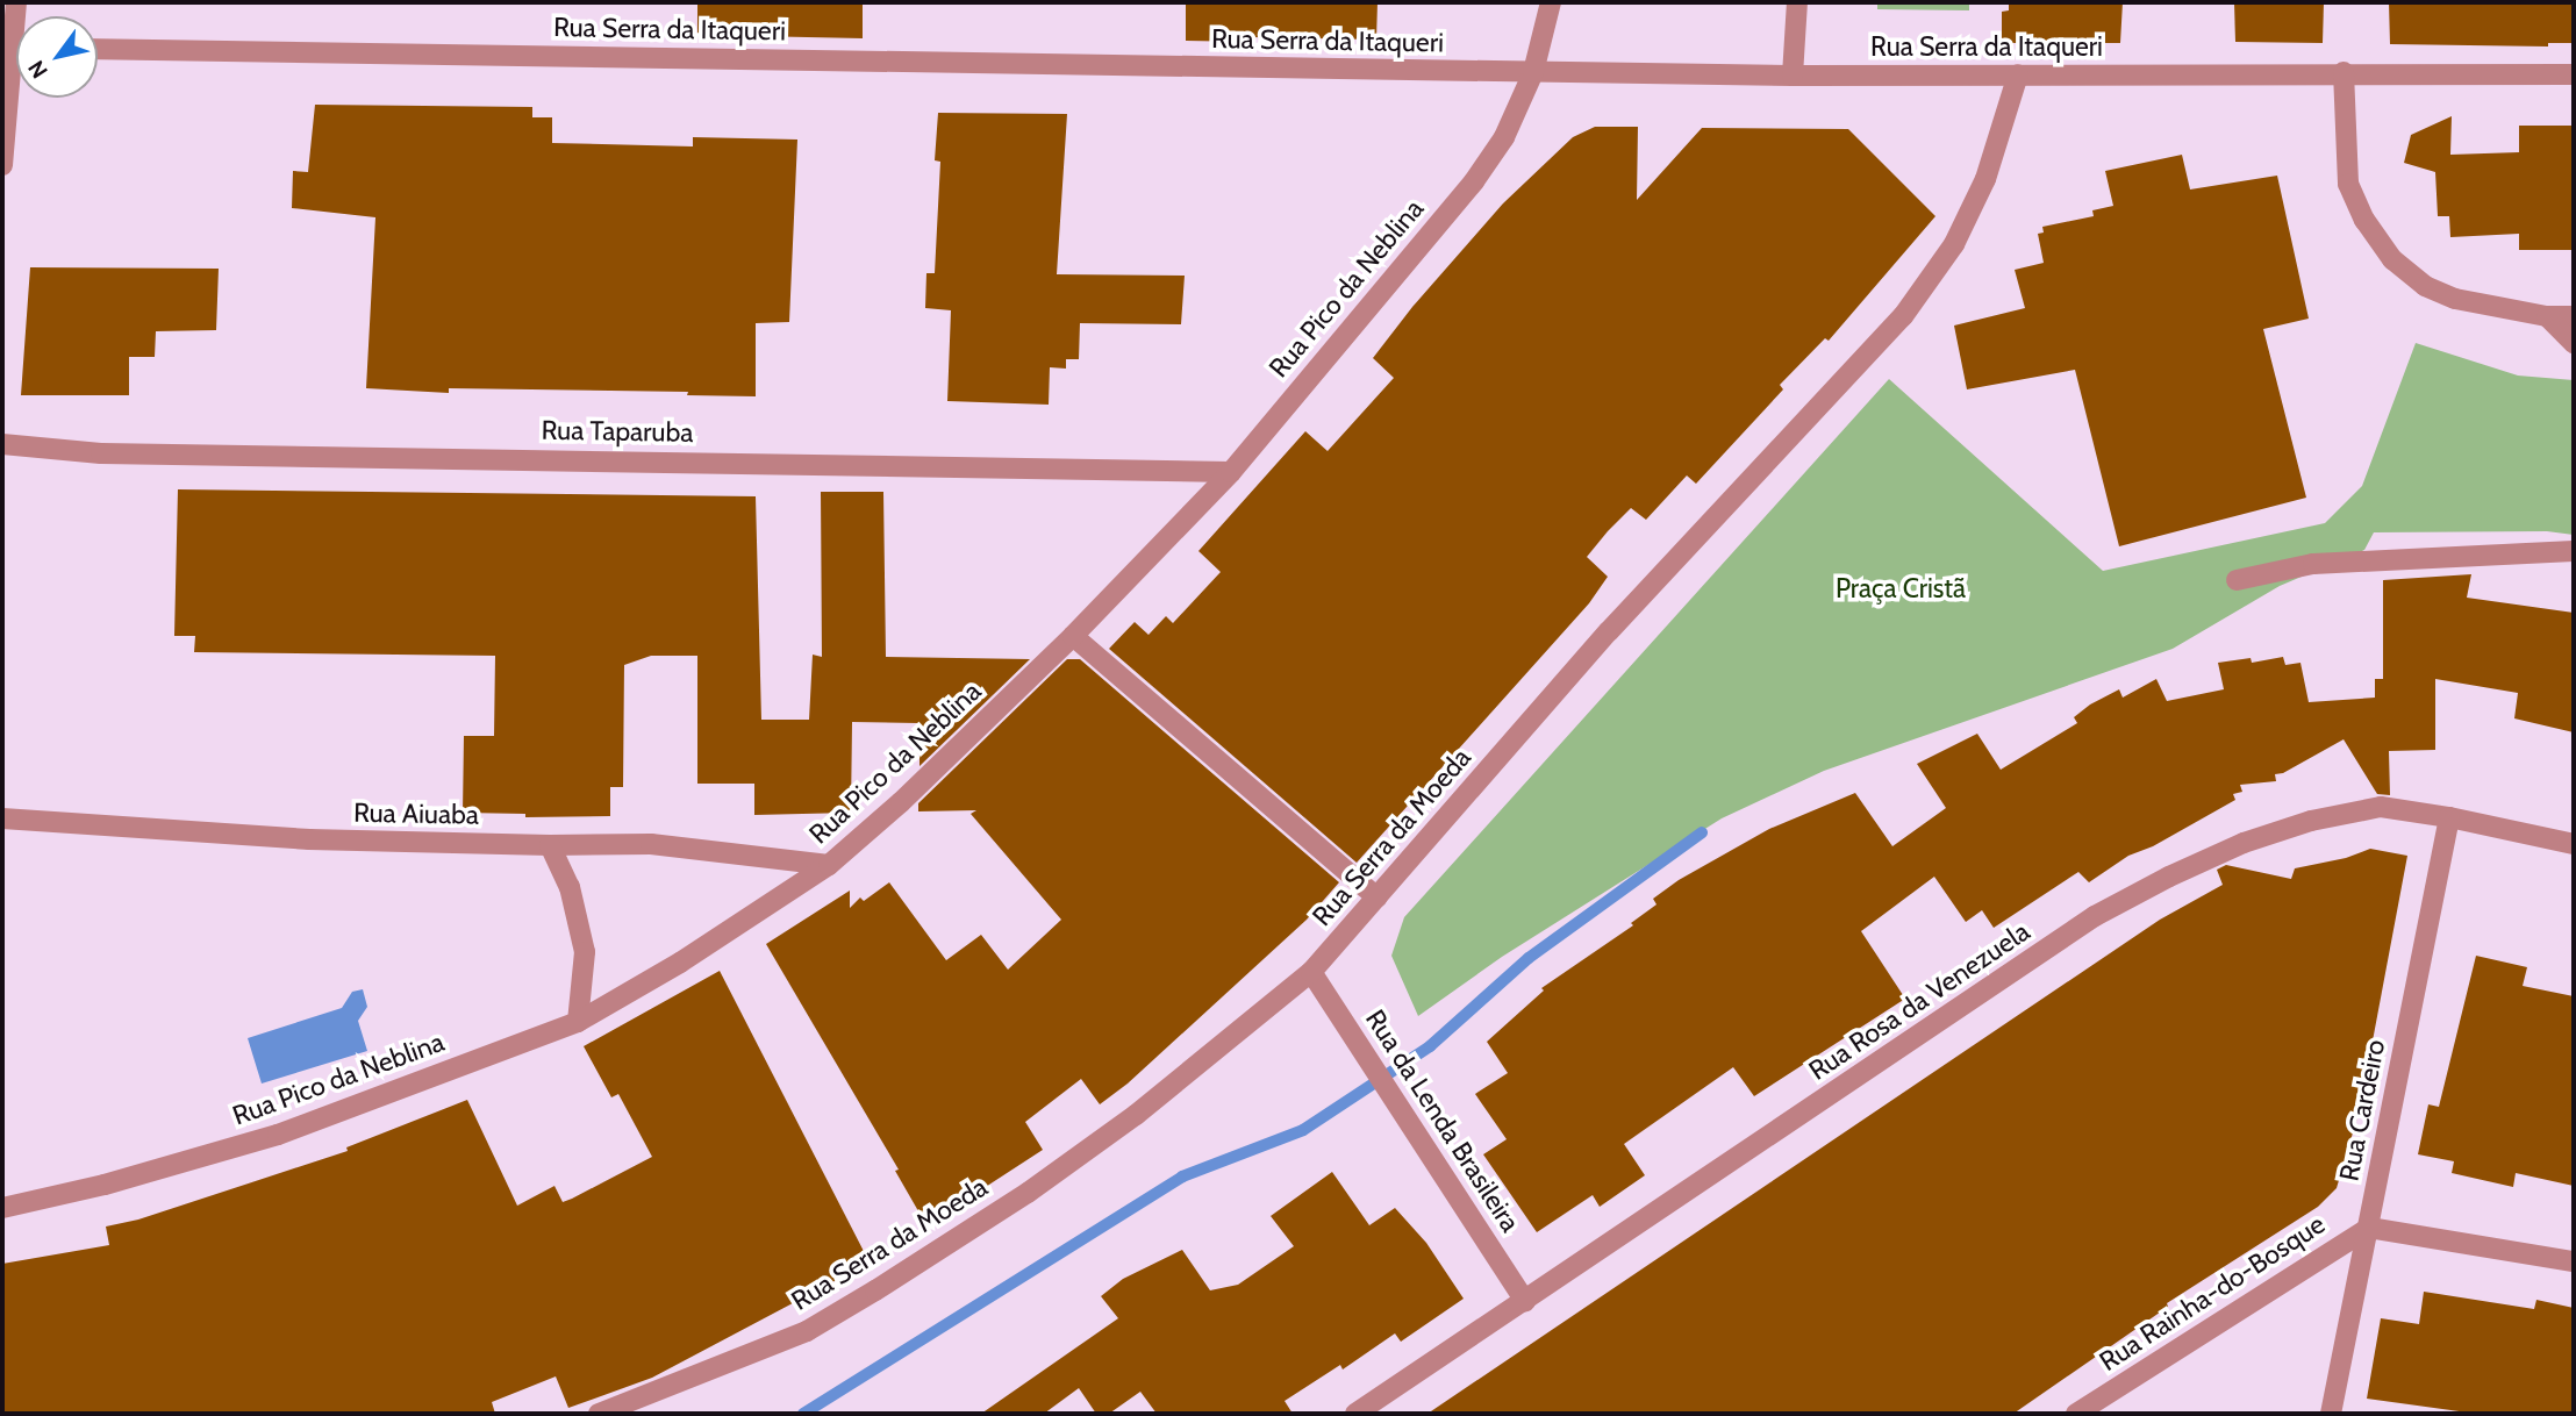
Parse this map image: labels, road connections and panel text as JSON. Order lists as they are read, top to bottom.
{
  "streets": {
    "street": [
      "Rua Serra da Itaqueri",
      "Rua Pico da Neblina",
      "Rua Taparuba",
      "Rua Aiuaba",
      "Rua Serra da Moeda",
      "Rua Rosa da Venezuela",
      "Rua Cardeiro",
      "Rua da Lenda Brasileira",
      "Rua Rainha-do-Bosque"
    ]
  },
  "crossings": [
    ["Rua Serra da Itaqueri", "Rua Pico da Neblina"],
    ["Rua Serra da Itaqueri", "Rua Serra da Moeda"],
    ["Rua Pico da Neblina", "Rua Taparuba"],
    ["Rua Pico da Neblina", "Rua Aiuaba"],
    ["Rua Serra da Moeda", "Rua da Lenda Brasileira"],
    ["Rua Rosa da Venezuela", "Rua Cardeiro"],
    ["Rua Rosa da Venezuela", "Rua da Lenda Brasileira"],
    ["Rua Cardeiro", "Rua Rainha-do-Bosque"]
  ],
  "parks": ["Praça Cristã"],
  "north": "bottom left"
}
